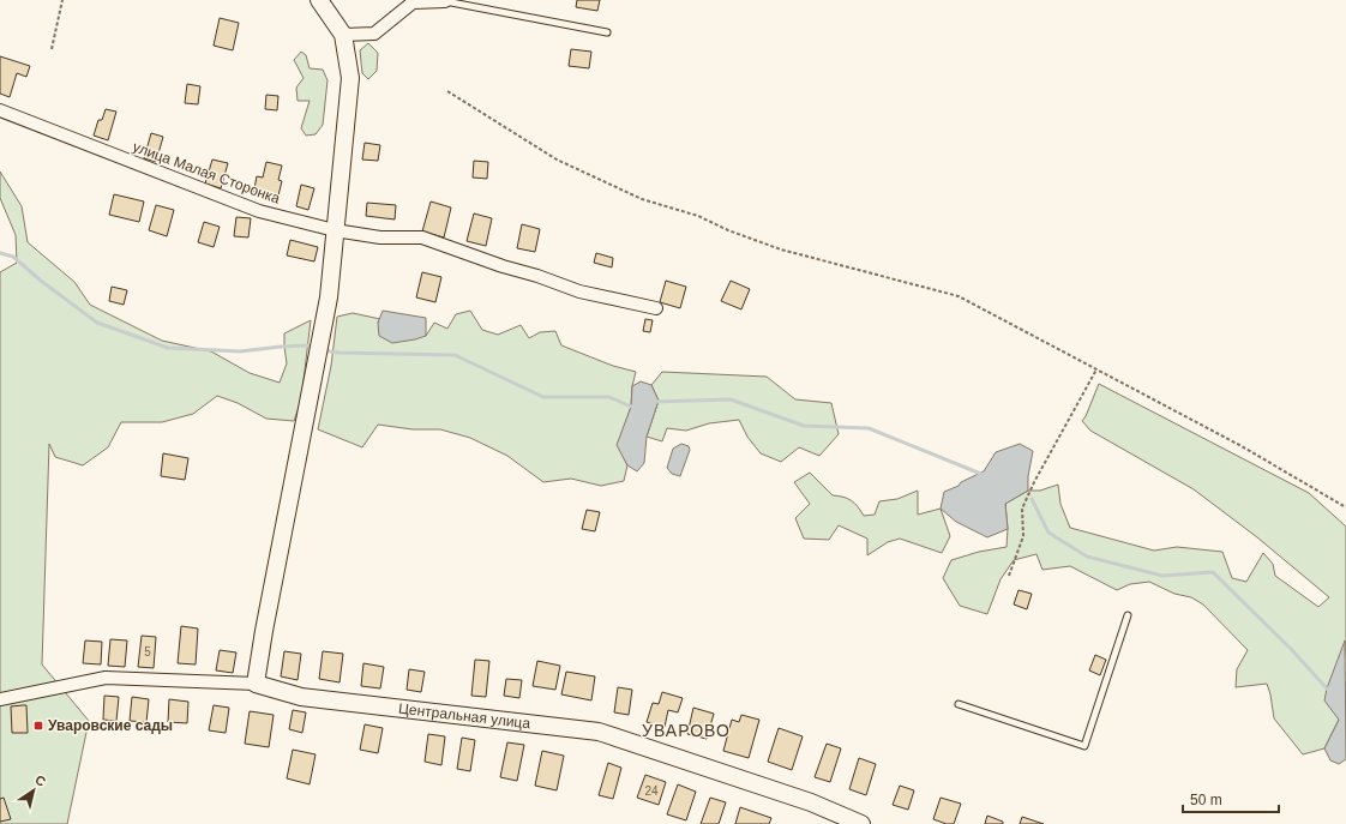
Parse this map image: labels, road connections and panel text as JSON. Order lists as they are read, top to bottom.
{
  "streets": {
    "street": ["улица Малая Сторонка", "Центральная улица"]
  },
  "districts": ["УВАРОВО"],
  "places": {
    "transit": ["Уваровские сады"]
  },
  "house_numbers": ["5", "24"],
  "scale_bar": "50 m",
  "north": "top right"
}
